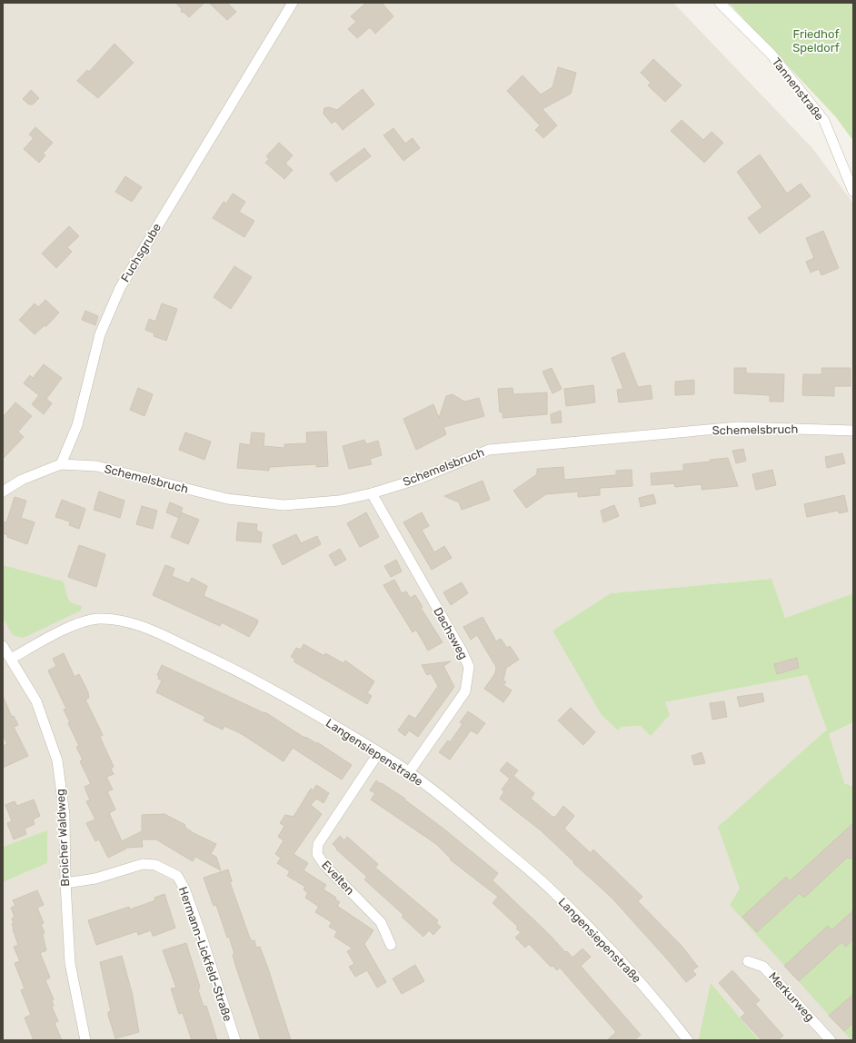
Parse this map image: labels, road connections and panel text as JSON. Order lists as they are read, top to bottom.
{
  "streets": {
    "street": [
      "Tannenstraße",
      "Fuchsgrube",
      "Schemelsbruch",
      "Dachsweg",
      "Langensiepenstraße",
      "Broicher Waldweg",
      "Evelten",
      "Hermann-Lickfeld-Straße",
      "Merkurweg"
    ]
  },
  "crossings": [
    ["Fuchsgrube", "Schemelsbruch"],
    ["Schemelsbruch", "Dachsweg"],
    ["Dachsweg", "Langensiepenstraße"],
    ["Langensiepenstraße", "Broicher Waldweg"],
    ["Langensiepenstraße", "Evelten"],
    ["Broicher Waldweg", "Hermann-Lickfeld-Straße"]
  ],
  "parks": ["Friedhof Speldorf"]
}
